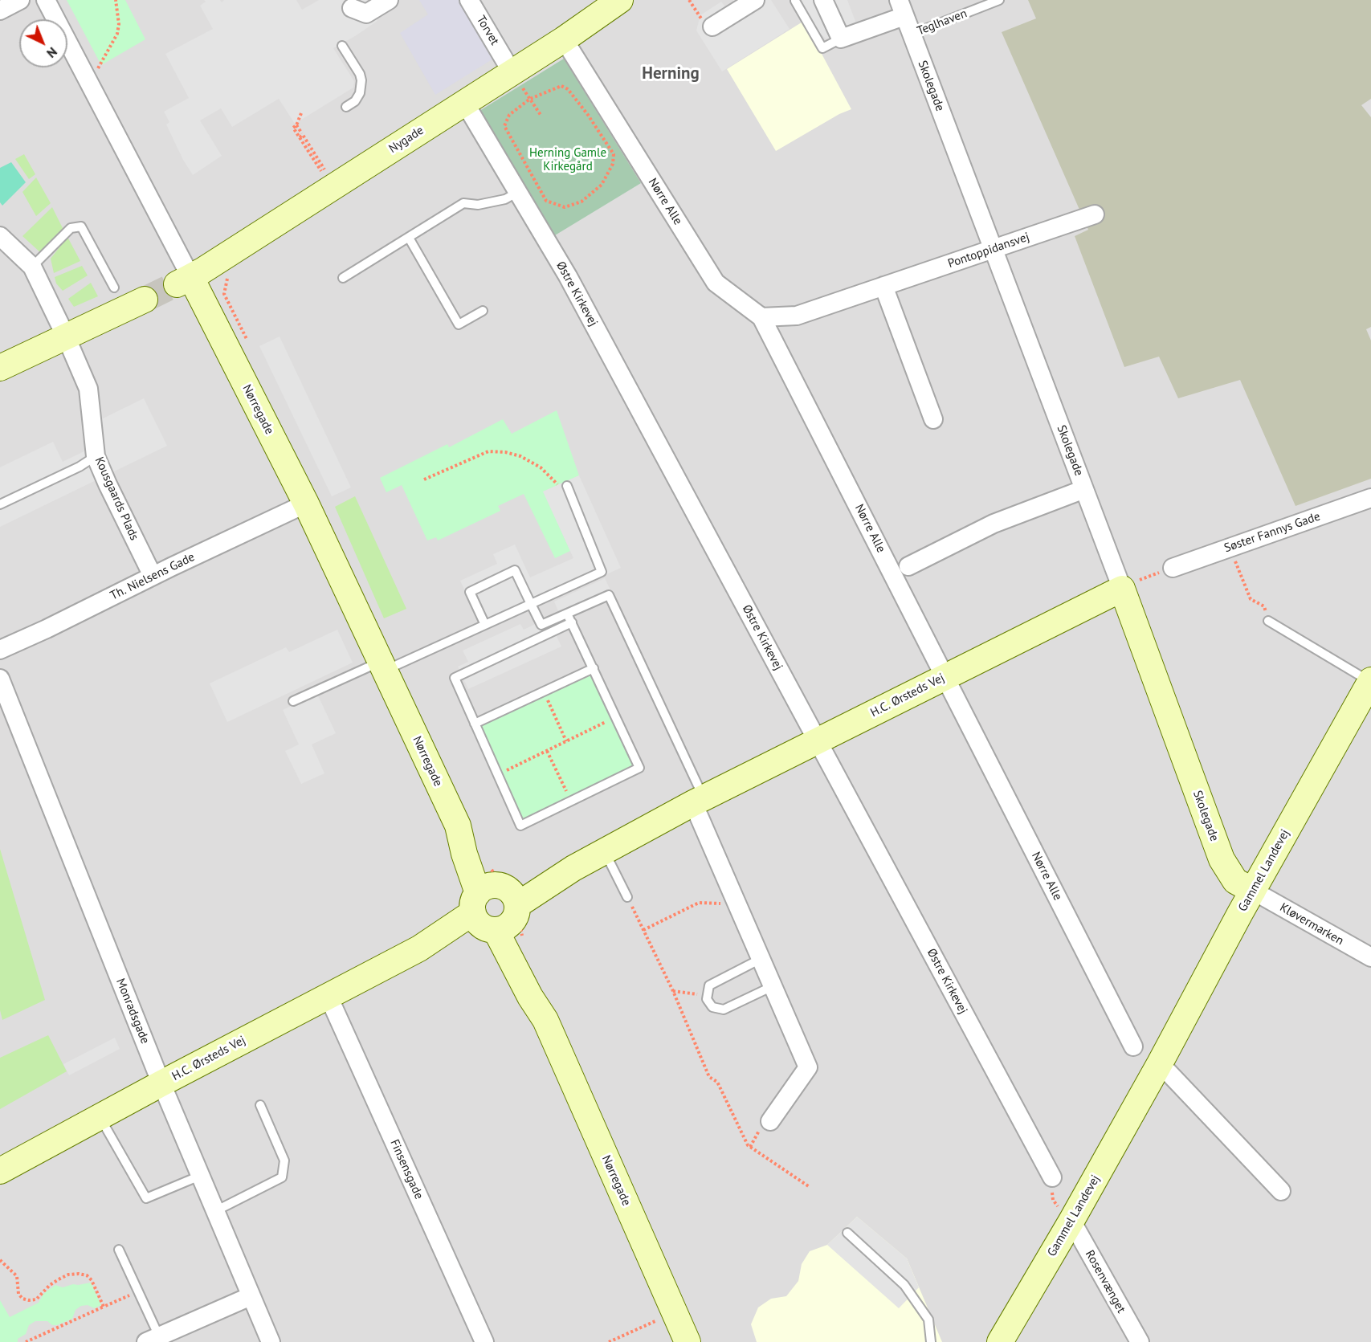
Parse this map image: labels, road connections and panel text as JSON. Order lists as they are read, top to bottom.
{
  "streets": {
    "street": [
      "Torvet",
      "Skolegade",
      "Nygade",
      "Nørre Alle",
      "Pontoppidansvej",
      "Østre Kirkevej",
      "Nørregade",
      "Kousgaards Plads",
      "Søster Fannys Gade",
      "Th. Nielsens Gade",
      "H.C. Ørsteds Vej",
      "Gammel Landevej",
      "Kløvermarken",
      "Monradsgade",
      "Finsensgade",
      "Rosenvænget"
    ],
    "lane": ["Teglhaven"]
  },
  "crossings": [
    ["Teglhaven", "Skolegade"],
    ["Skolegade", "Pontoppidansvej"],
    ["Skolegade", "H.C. Ørsteds Vej"],
    ["Skolegade", "Gammel Landevej"],
    ["Skolegade", "Kløvermarken"],
    ["Nygade", "Nørre Alle"],
    ["Nygade", "Østre Kirkevej"],
    ["Nygade", "Nørregade"],
    ["Nørre Alle", "Pontoppidansvej"],
    ["Nørre Alle", "H.C. Ørsteds Vej"],
    ["Østre Kirkevej", "H.C. Ørsteds Vej"],
    ["Nørregade", "Th. Nielsens Gade"],
    ["Nørregade", "H.C. Ørsteds Vej"],
    ["Kousgaards Plads", "Th. Nielsens Gade"],
    ["H.C. Ørsteds Vej", "Monradsgade"],
    ["H.C. Ørsteds Vej", "Finsensgade"],
    ["Gammel Landevej", "Kløvermarken"],
    ["Gammel Landevej", "Rosenvænget"]
  ],
  "districts": ["Herning"],
  "parks": ["Herning Gamle Kirkegård"],
  "north": "bottom right"
}
